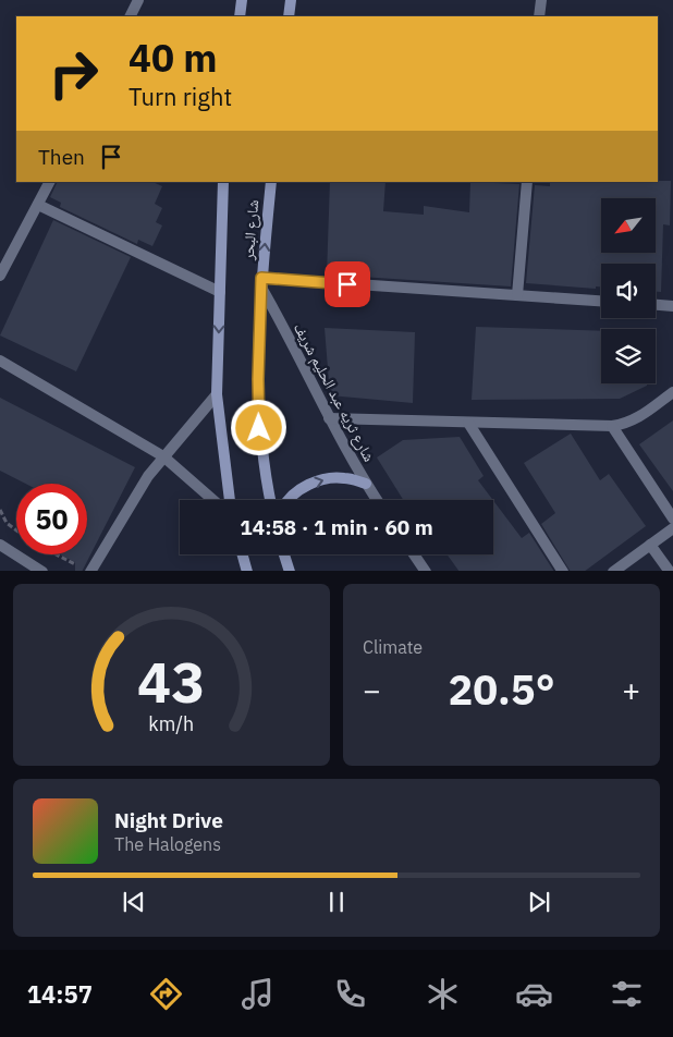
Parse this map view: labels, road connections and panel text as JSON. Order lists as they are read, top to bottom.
{
  "streets": {
    "main road": ["شارع البحر"],
    "street": ["شارع ثريه عبد الحليم شريف"]
  },
  "crossings": [
    ["شارع البحر", "شارع ثريه عبد الحليم شريف"]
  ],
  "north": "bottom left",
  "page": {
    "turn": ["40 m", "Turn right"],
    "then": "Then",
    "limit": "50",
    "trip": "14:58 · 1 min · 60 m",
    "tile": "Climate",
    "heat": ["−", "20.5°", "+"],
    "song": ["Night Drive", "The Halogens"],
    "tabs": "14:57",
    "gauge": ["43", "km/h"]
  }
}
